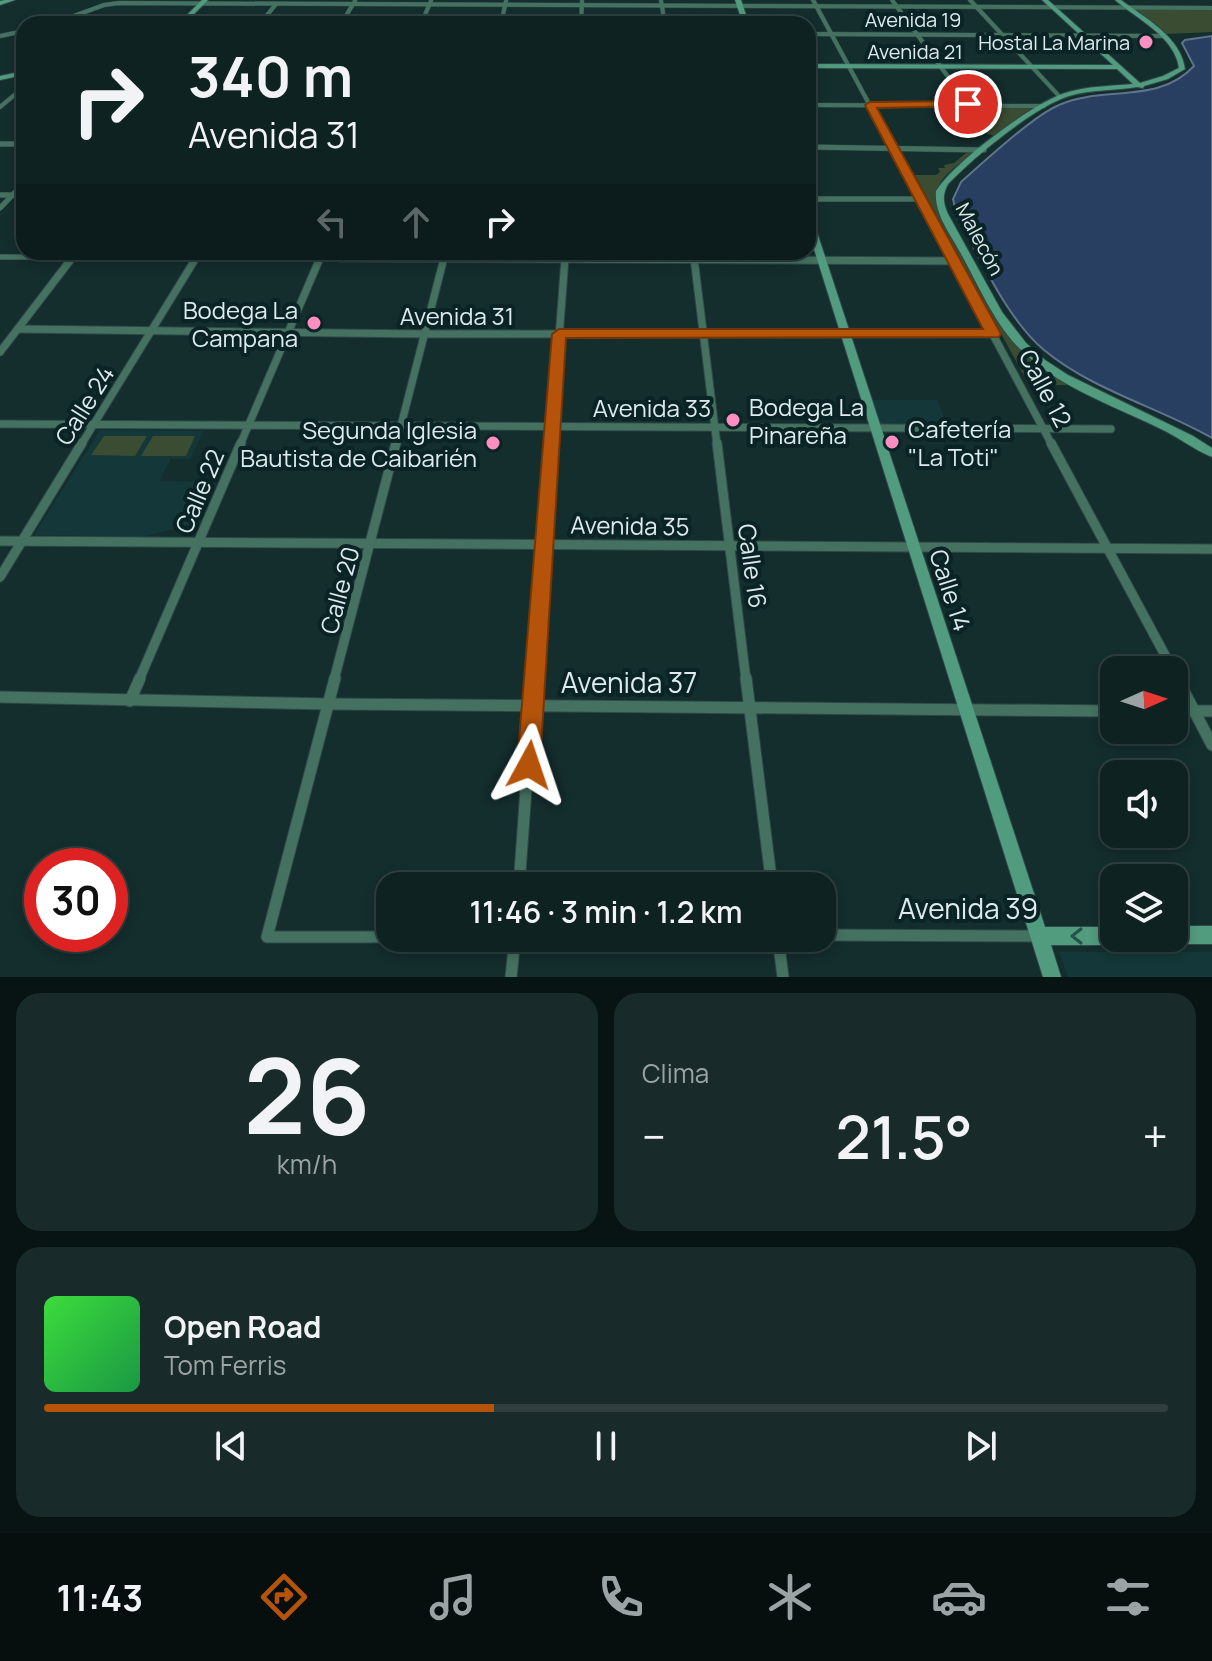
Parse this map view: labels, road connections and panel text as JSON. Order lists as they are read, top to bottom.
{
  "streets": {
    "main road": [
      "Avenida 21",
      "Malecón",
      "Calle 14",
      "Avenida 39"
    ],
    "street": [
      "Avenida 19",
      "Avenida 31",
      "Calle 12",
      "Calle 24",
      "Avenida 33",
      "Calle 22",
      "Avenida 35",
      "Calle 16",
      "Calle 20",
      "Avenida 37"
    ]
  },
  "crossings": [
    ["Avenida 19", "Malecón"],
    ["Avenida 19", "Calle 12"],
    ["Avenida 21", "Calle 12"],
    ["Avenida 31", "Calle 12"],
    ["Avenida 31", "Calle 24"],
    ["Avenida 31", "Calle 22"],
    ["Avenida 31", "Calle 16"],
    ["Avenida 31", "Calle 20"],
    ["Avenida 31", "Calle 14"],
    ["Calle 12", "Avenida 33"],
    ["Calle 12", "Avenida 35"],
    ["Calle 24", "Avenida 33"],
    ["Calle 24", "Avenida 35"],
    ["Avenida 33", "Calle 22"],
    ["Avenida 33", "Calle 16"],
    ["Avenida 33", "Calle 20"],
    ["Avenida 33", "Calle 14"],
    ["Calle 22", "Avenida 35"],
    ["Calle 22", "Avenida 37"],
    ["Avenida 35", "Calle 16"],
    ["Avenida 35", "Calle 20"],
    ["Avenida 35", "Calle 14"],
    ["Calle 16", "Avenida 37"],
    ["Calle 20", "Avenida 37"],
    ["Calle 14", "Avenida 37"],
    ["Calle 14", "Avenida 39"]
  ],
  "places": [
    "Hostal La Marina",
    "Bodega La Campana",
    "Bodega La Pinareña",
    "Cafetería \"La Toti\"",
    "Segunda Iglesia Bautista de Caibarién"
  ],
  "north": "right",
  "page": {
    "turn": ["340 m", "Avenida 31"],
    "limit": "30",
    "trip": "11:46 · 3 min · 1.2 km",
    "tile": [
      ["26", "km/h"],
      "Clima"
    ],
    "heat": ["−", "21.5°", "+"],
    "song": ["Open Road", "Tom Ferris"],
    "tabs": "11:43"
  }
}
